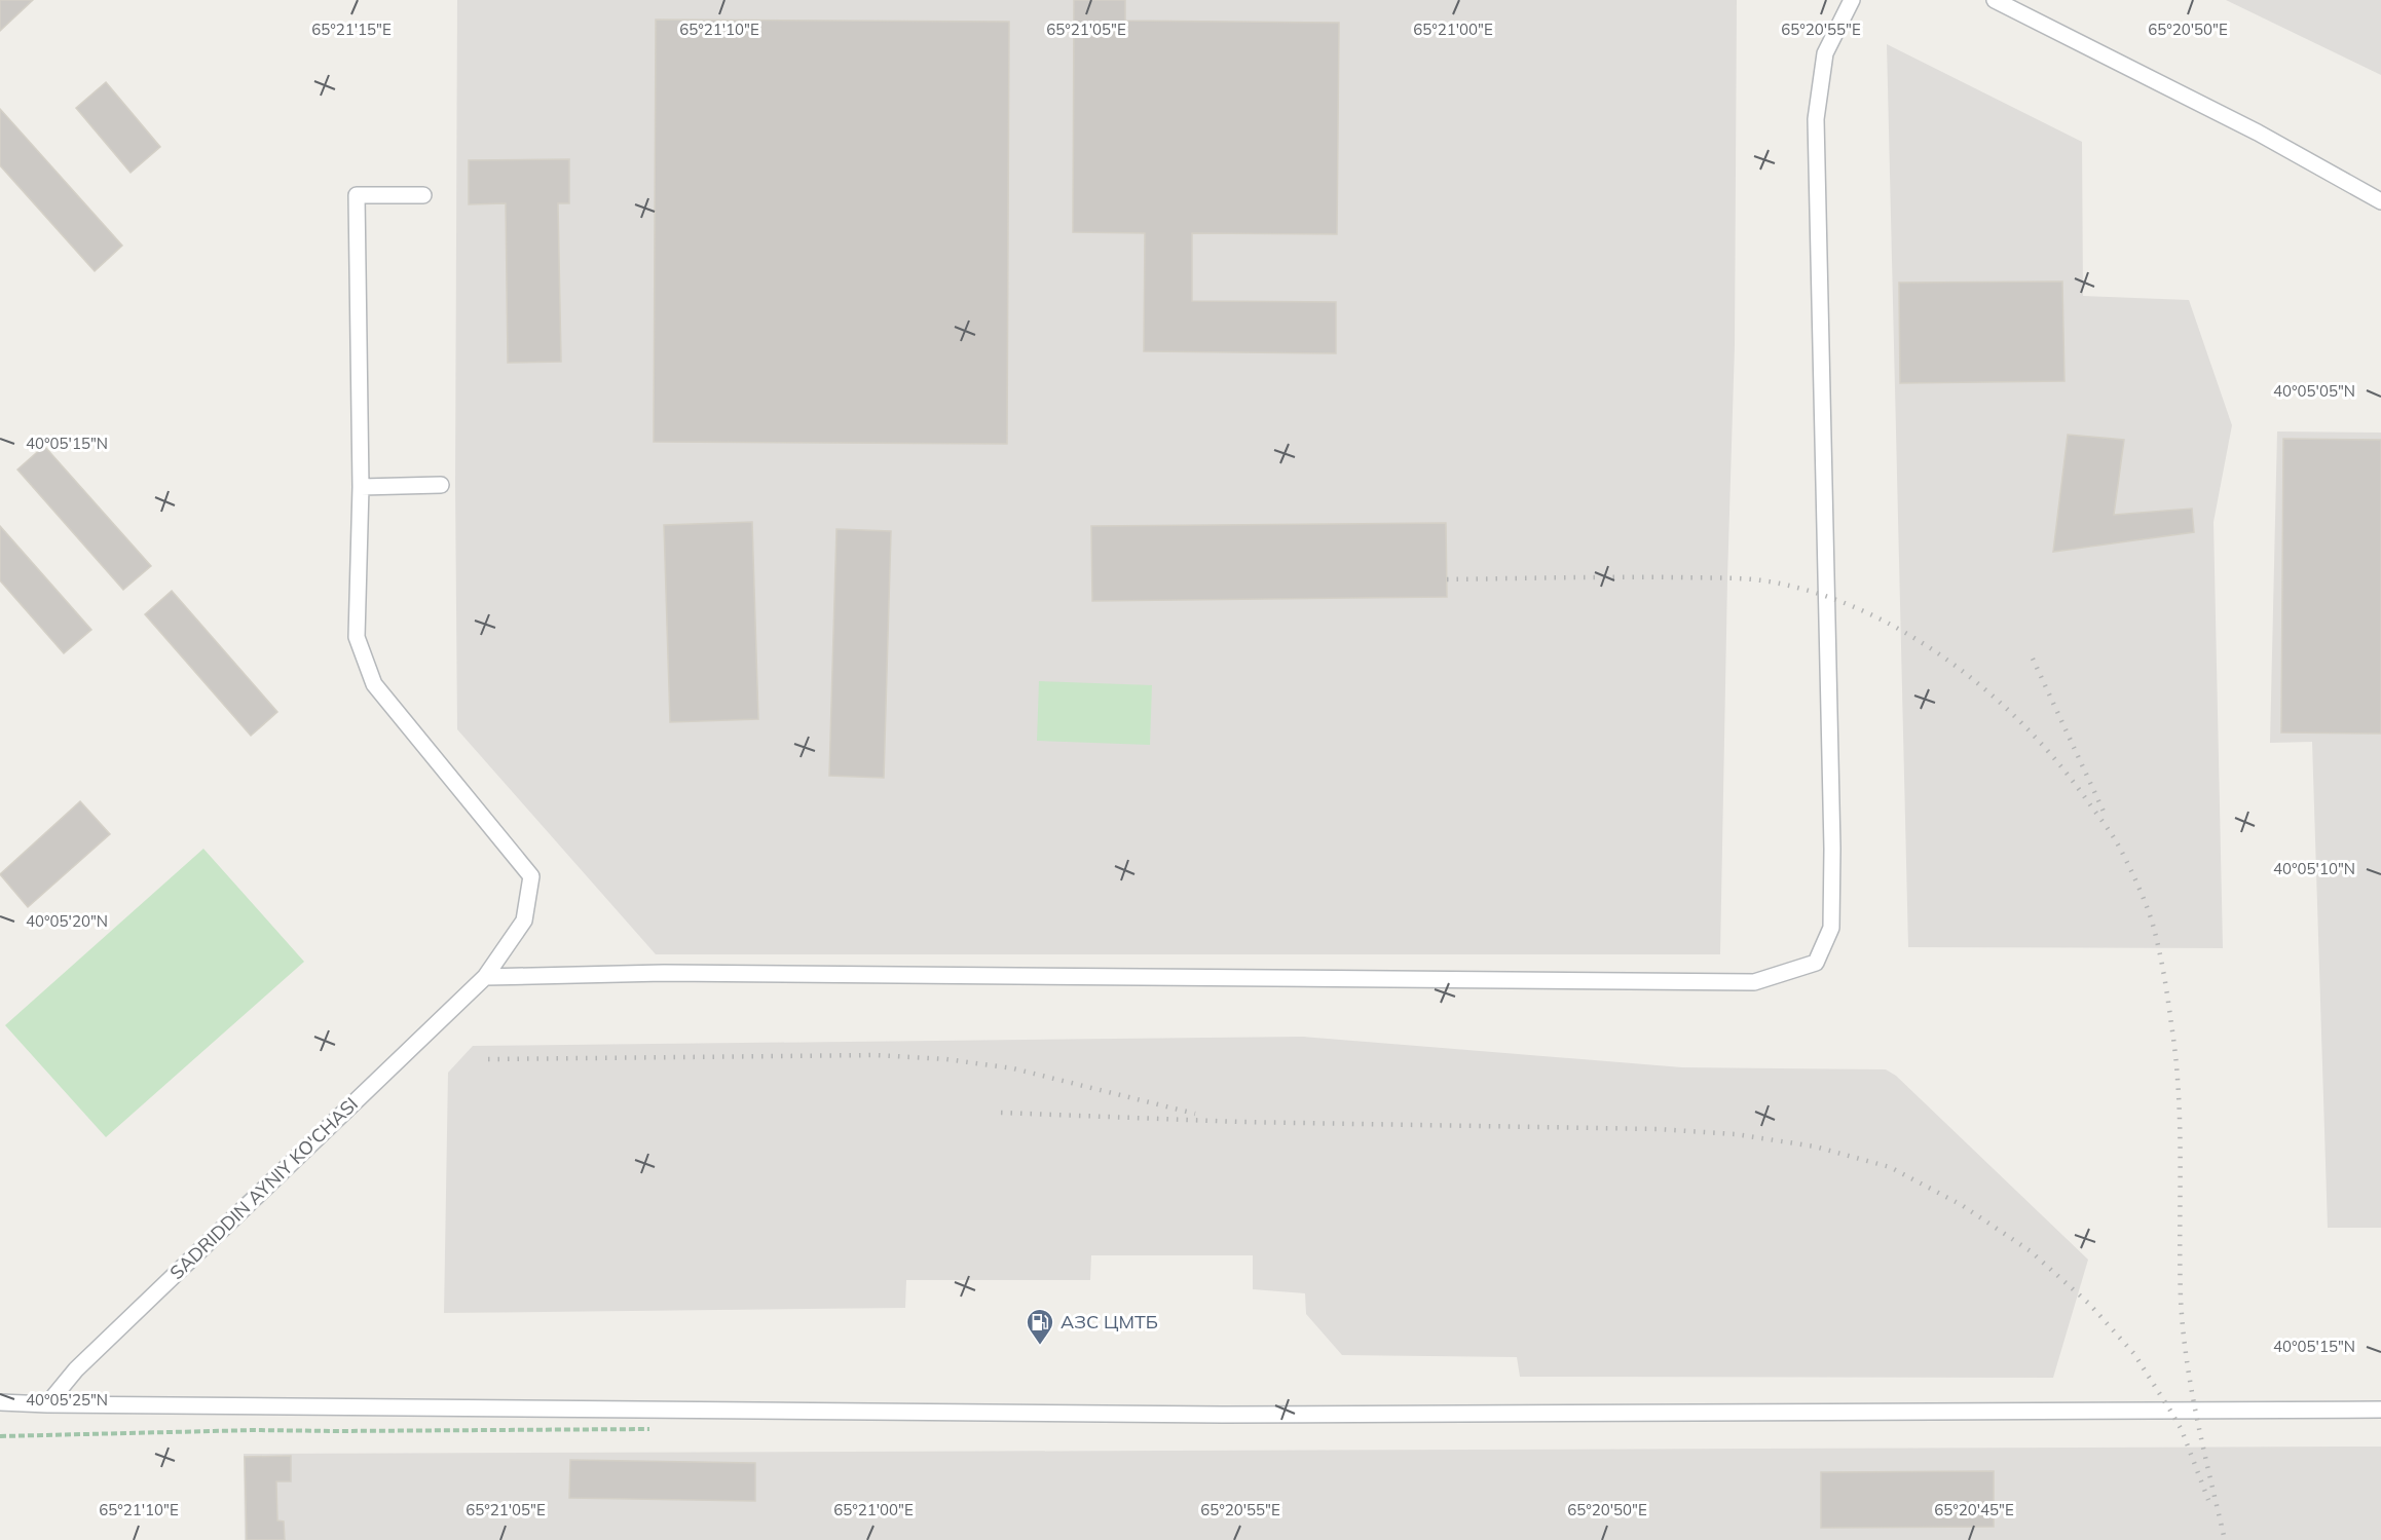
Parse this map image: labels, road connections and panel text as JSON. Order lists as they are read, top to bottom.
{
  "streets": {
    "street": ["SADRIDDIN AYNIY KO'CHASI"]
  },
  "places": {
    "fuel station": ["АЗС ЦМТБ"]
  },
  "coordinates": [
    "65°21'15\"E",
    "65°21'10\"E",
    "65°21'05\"E",
    "65°21'00\"E",
    "65°20'55\"E",
    "65°20'50\"E",
    "40°05'05\"N",
    "40°05'15\"N",
    "40°05'10\"N",
    "40°05'20\"N",
    "40°05'25\"N",
    "65°20'45\"E"
  ]
}
